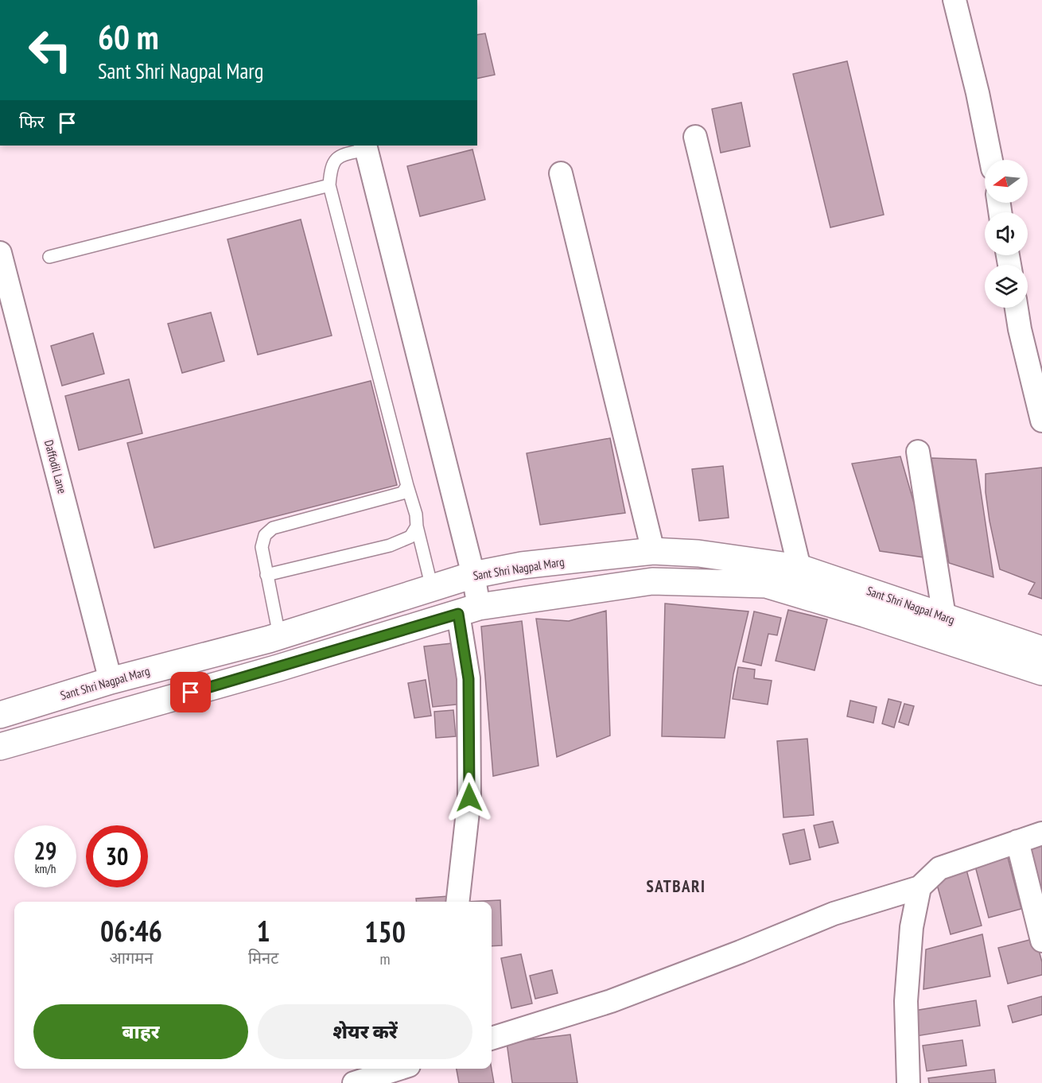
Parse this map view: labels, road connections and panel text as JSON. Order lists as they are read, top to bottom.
{
  "streets": {
    "main road": ["Sant Shri Nagpal Marg"],
    "street": ["Daffodil Lane"]
  },
  "crossings": [
    ["Daffodil Lane", "Sant Shri Nagpal Marg"]
  ],
  "districts": ["SATBARI"],
  "north": "left",
  "page": {
    "turn": ["60 m", "Sant Shri Nagpal Marg"],
    "then": "फिर",
    "speed": "29 km/h",
    "limit": "30",
    "eta": [
      "06:46",
      "आगमन",
      "1",
      "मिनट",
      "150",
      "m"
    ],
    "buttons": ["बाहर", "शेयर करें"]
  }
}
